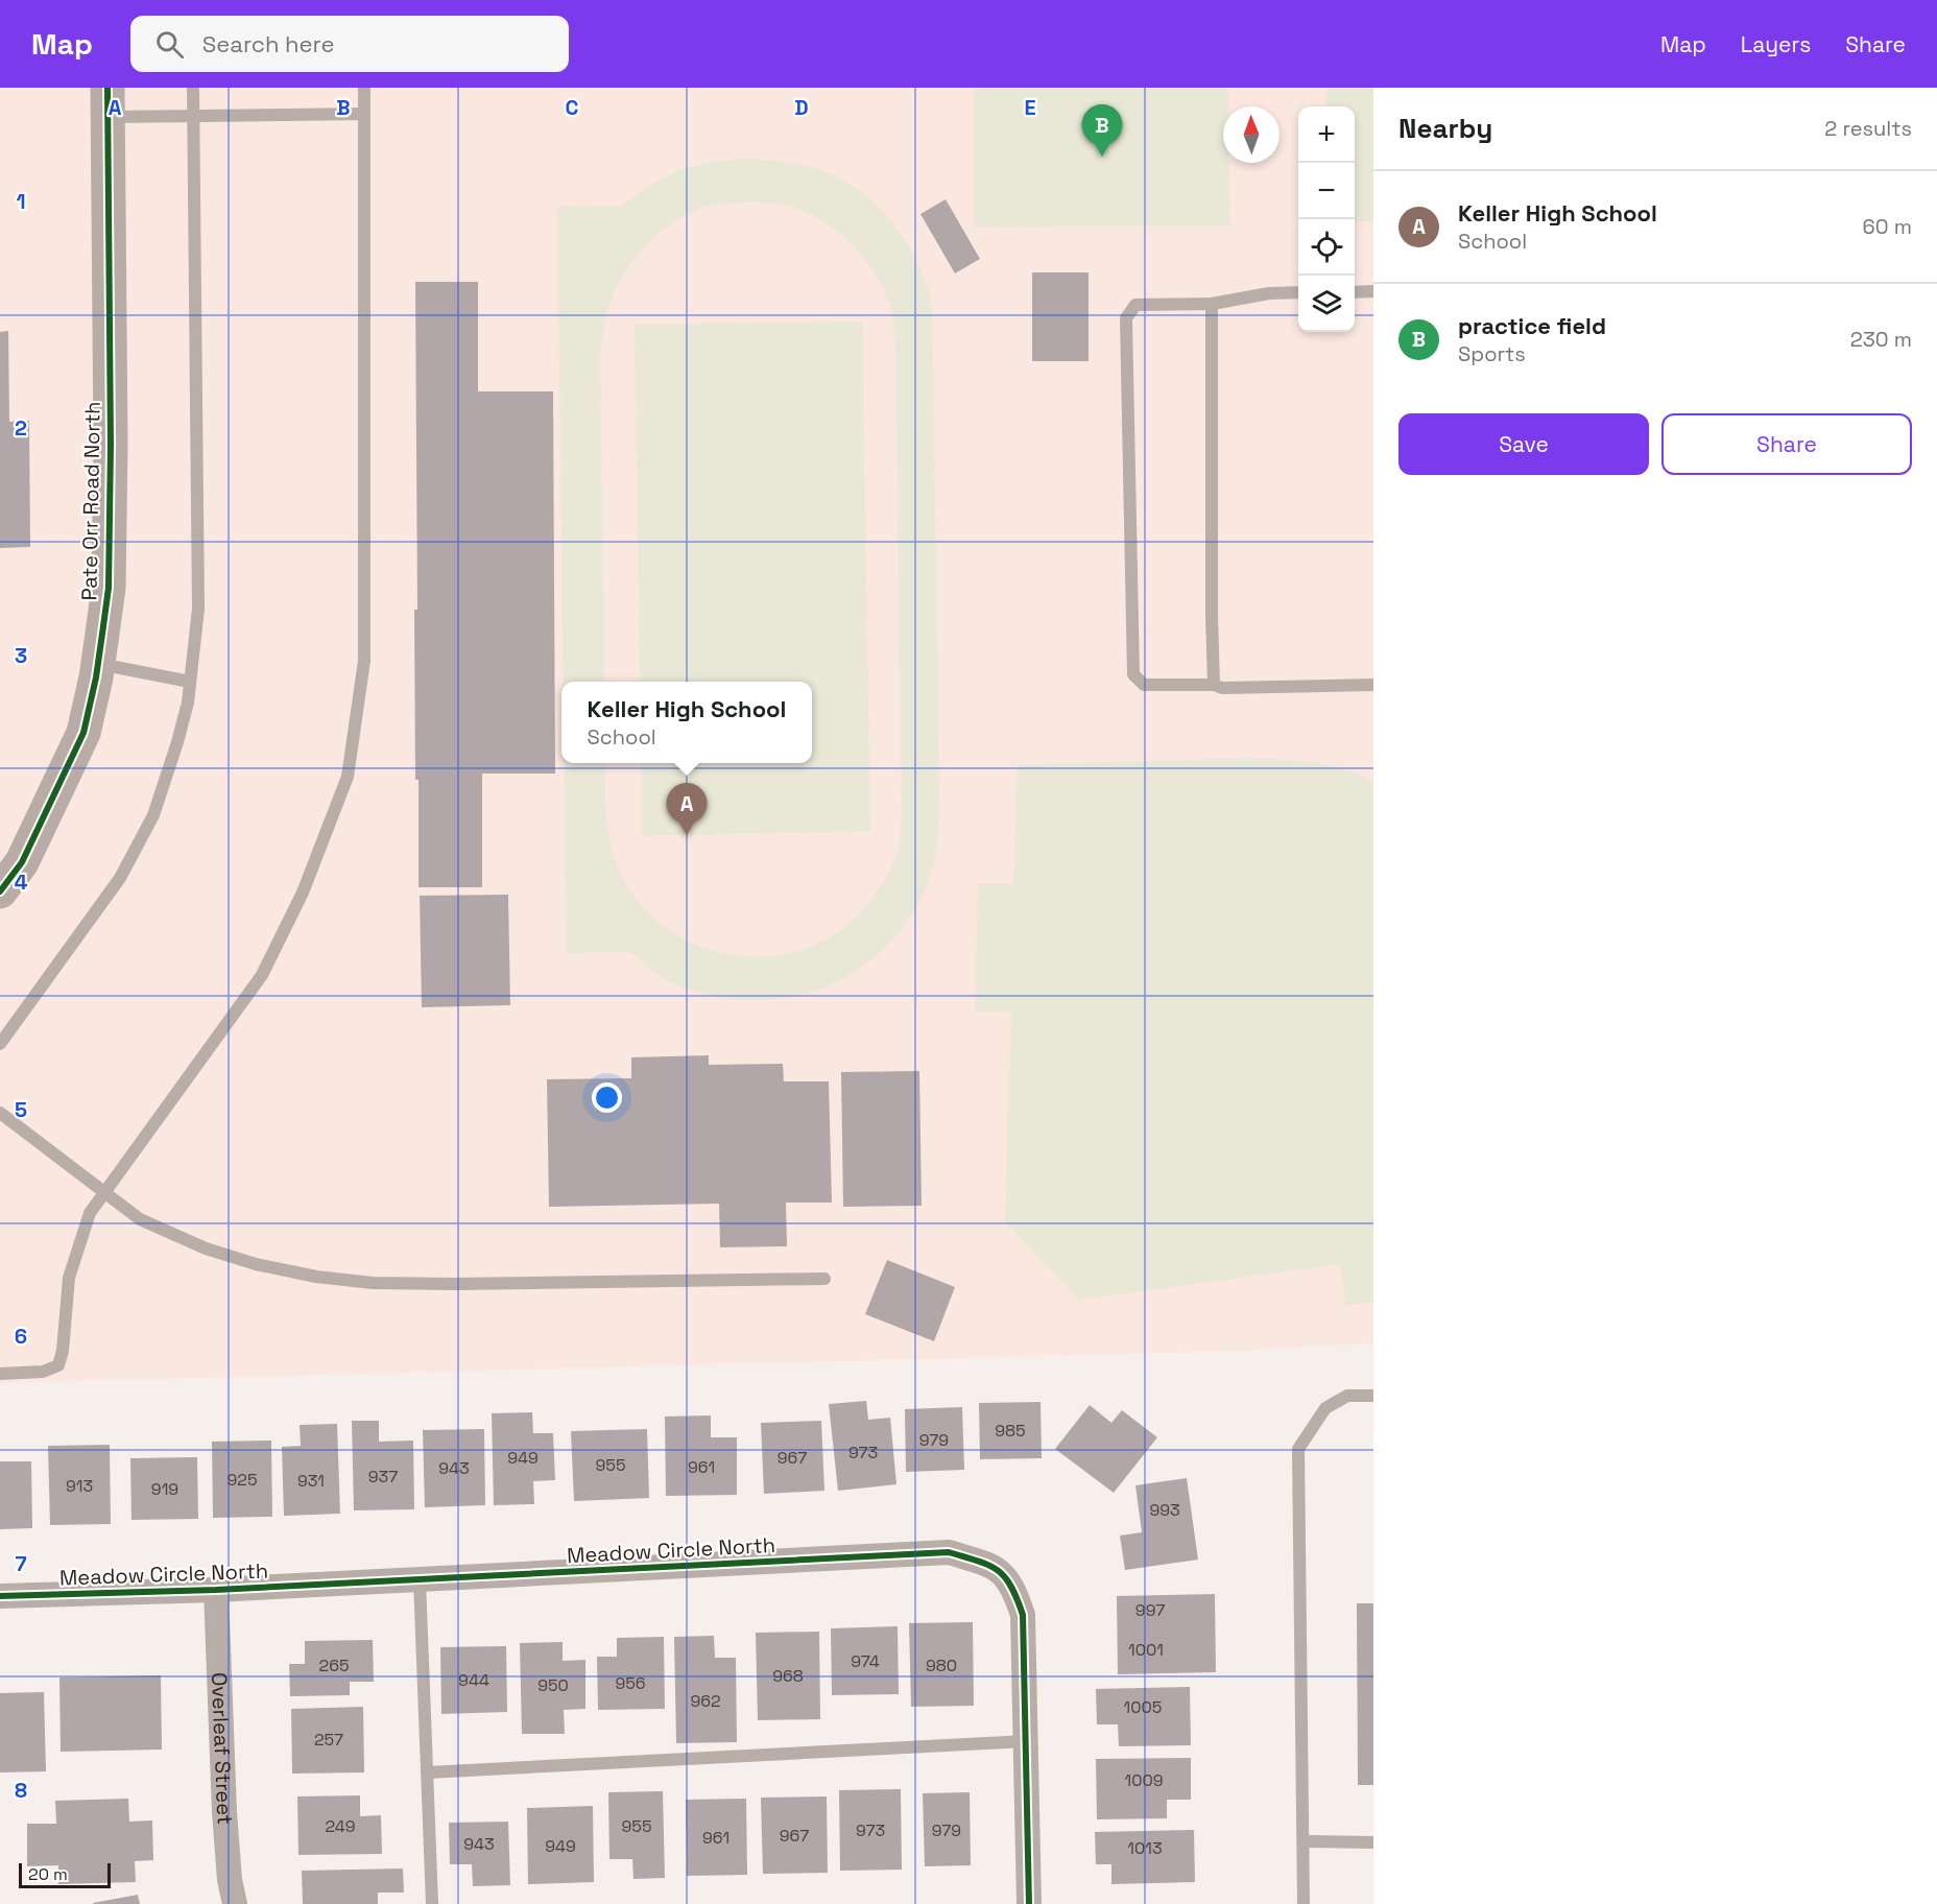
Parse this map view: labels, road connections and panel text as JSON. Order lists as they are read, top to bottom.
{
  "streets": {
    "street": ["Pate Orr Road North", "Meadow Circle North", "Overleaf Street"]
  },
  "crossings": [
    ["Meadow Circle North", "Overleaf Street"]
  ],
  "house_numbers": [
    "985",
    "979",
    "973",
    "949",
    "967",
    "955",
    "961",
    "943",
    "937",
    "925",
    "931",
    "913",
    "919",
    "993",
    "997",
    "1001",
    "974",
    "265",
    "980",
    "968",
    "944",
    "956",
    "950",
    "962",
    "1005",
    "257",
    "1009",
    "249",
    "955",
    "973",
    "979",
    "967",
    "961",
    "943",
    "949",
    "1013"
  ],
  "scale_bar": "20 m",
  "north": "top",
  "page": {
    "header": "Map",
    "search": "Search here",
    "nav": ["Map", "Layers", "Share"],
    "heading": ["Nearby", "2 results"],
    "pins": ["B", "A"],
    "map_buttons": ["+", "−"],
    "list": [
      {
        "mark": "A",
        "name": "Keller High School",
        "note": "School",
        "value": "60 m"
      },
      {
        "mark": "B",
        "name": "practice field",
        "note": "Sports",
        "value": "230 m"
      }
    ],
    "buttons": ["Save", "Share"],
    "popup": ["Keller High School", "School"],
    "scale": "20 m"
  },
  "grid": {
    "columns": [
      "A",
      "B",
      "C",
      "D",
      "E"
    ],
    "rows": [
      "1",
      "2",
      "3",
      "4",
      "5",
      "6",
      "7",
      "8"
    ]
  }
}
